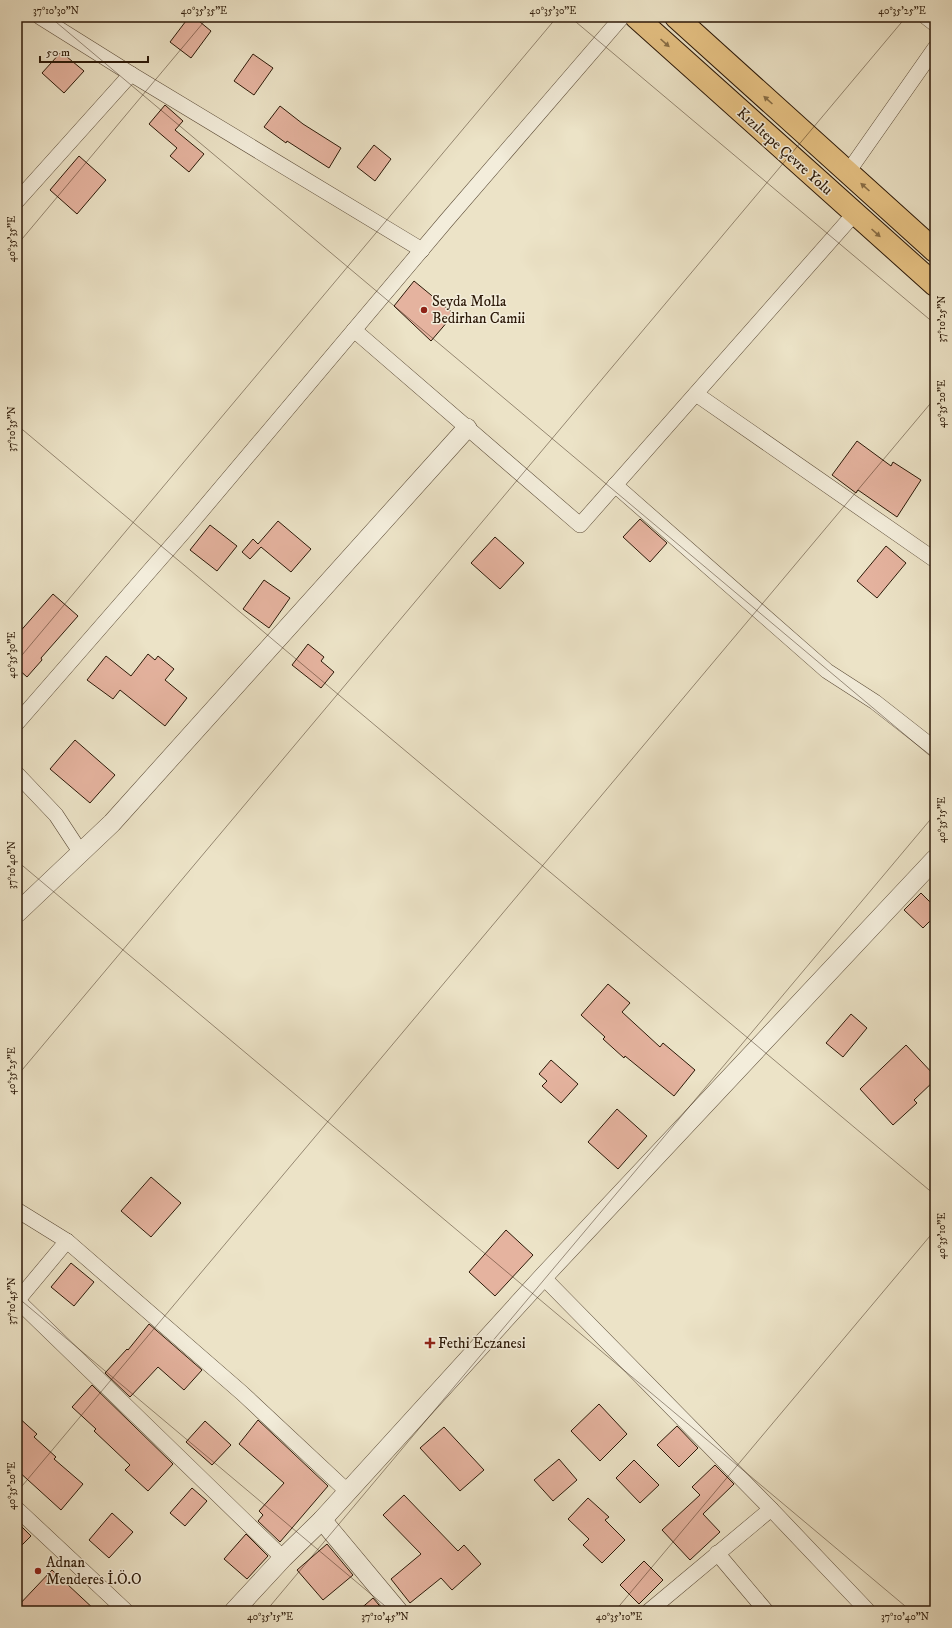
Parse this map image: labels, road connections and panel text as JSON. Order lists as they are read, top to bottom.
{
  "streets": {
    "highway": ["Kızıltepe Çevre Yolu"]
  },
  "places": {
    "other": ["Seyda Molla Bedirhan Camii", "Adnan Menderes İ.Ö.O"],
    "health": ["Fethi Eczanesi"]
  },
  "scale_bar": "50 m",
  "coordinates": [
    "37°10'30\"N",
    "40°35'35\"E",
    "40°35'30\"E",
    "40°35'25\"E",
    "37°10'25\"N",
    "40°35'20\"E",
    "37°10'35\"N",
    "40°35'15\"E",
    "37°10'40\"N",
    "40°35'10\"E",
    "37°10'45\"N"
  ]
}
